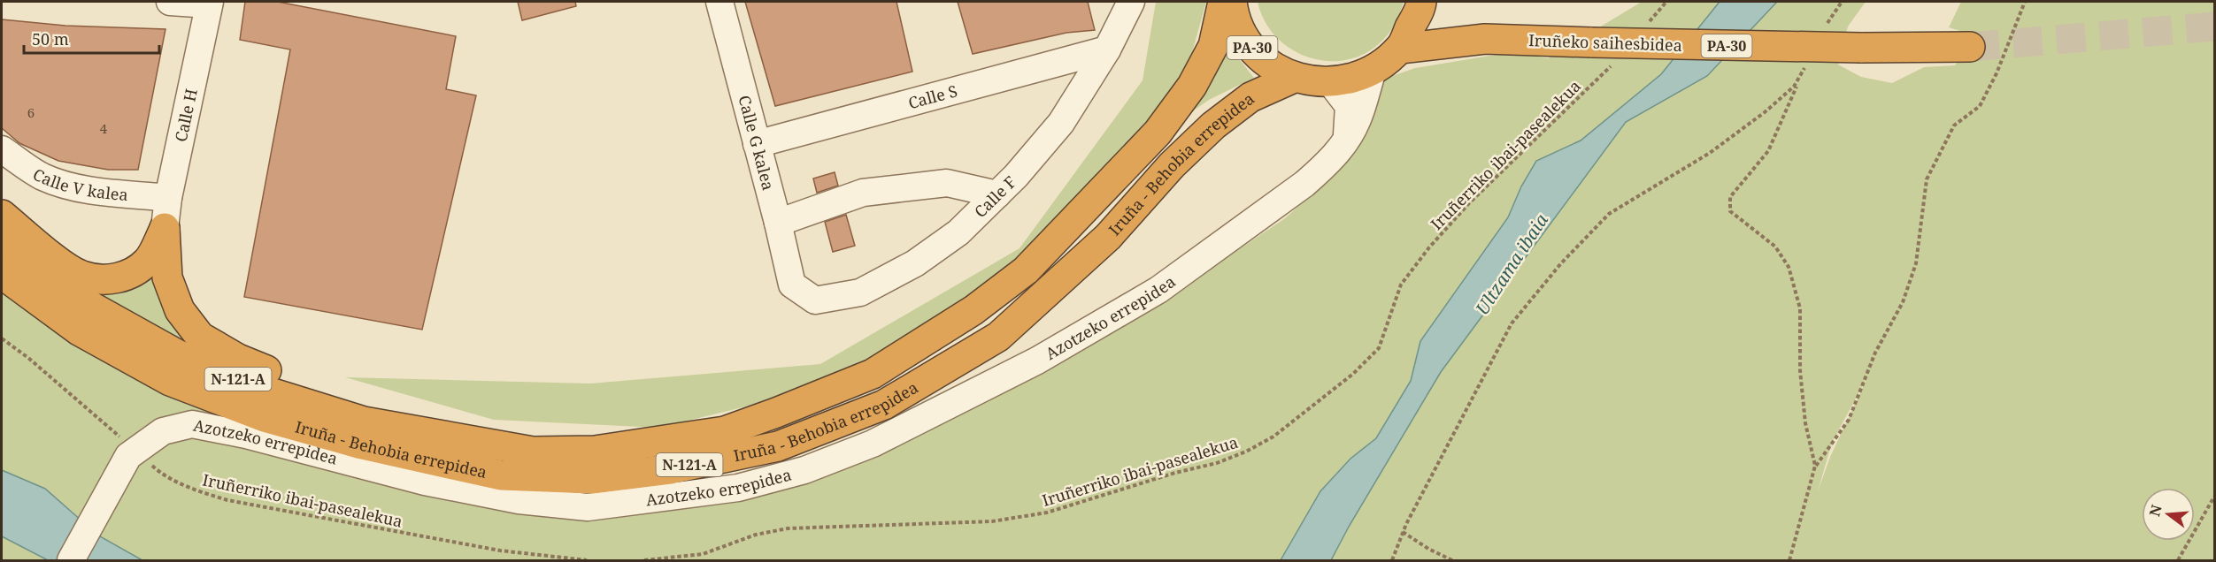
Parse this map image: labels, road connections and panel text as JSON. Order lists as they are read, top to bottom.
{
  "streets": {
    "highway": [
      "Iruñeko saihesbidea",
      "PA-30",
      "Iruña - Behobia errepidea",
      "N-121-A"
    ],
    "street": [
      "Calle S",
      "Calle H",
      "Calle G kalea",
      "Calle V kalea",
      "Calle F",
      "Azotzeko errepidea"
    ],
    "path": ["Iruñerriko ibai-pasealekua"]
  },
  "crossings": [
    ["Iruñeko saihesbidea", "PA-30"],
    ["PA-30", "Iruña - Behobia errepidea"],
    ["PA-30", "Azotzeko errepidea"],
    ["Calle S", "Calle G kalea"],
    ["Calle S", "Calle F"],
    ["Calle H", "Calle V kalea"],
    ["Calle G kalea", "Calle F"],
    ["Iruñerriko ibai-pasealekua", "Azotzeko errepidea"]
  ],
  "water": ["Ultzama ibaia"],
  "house_numbers": ["6", "4"],
  "scale_bar": "50 m",
  "north": "left"
}
